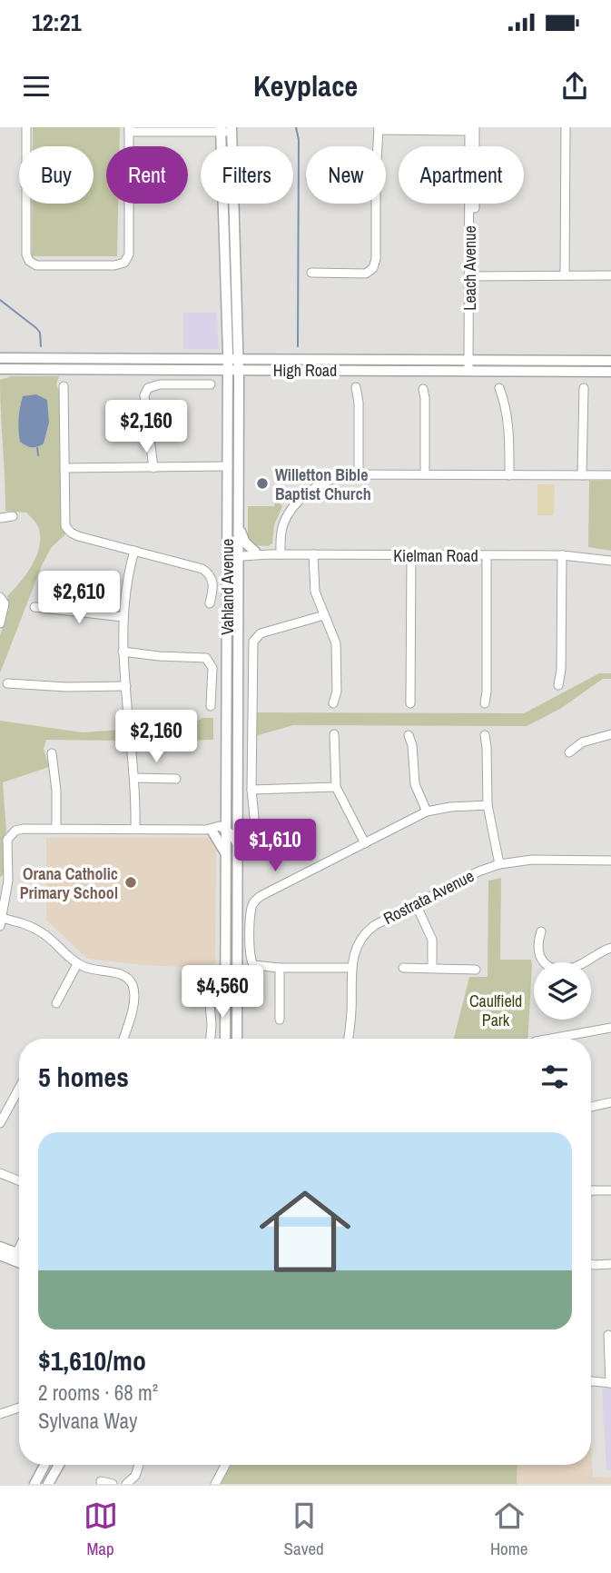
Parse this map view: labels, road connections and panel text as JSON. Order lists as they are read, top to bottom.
{
  "streets": {
    "main road": ["High Road", "Vahland Avenue"],
    "street": ["Leach Avenue", "Kielman Road", "Rostrata Avenue"]
  },
  "crossings": [
    ["Leach Avenue", "High Road"],
    ["High Road", "Vahland Avenue"],
    ["Kielman Road", "Vahland Avenue"]
  ],
  "parks": ["Caulfield Park"],
  "places": ["Willetton Bible Baptist Church", "Orana Catholic Primary School"],
  "page": {
    "status": "12:21",
    "header": "Keyplace",
    "chip": [
      "Buy",
      "Rent",
      "Filters",
      "New",
      "Apartment"
    ],
    "price": [
      "$2,160",
      "$2,610",
      "$2,160",
      "$1,610",
      "$4,560"
    ],
    "heading": "5 homes",
    "list": [
      {
        "name": "$1,610/mo",
        "note": "2 rooms · 68 m² · Sylvana Way"
      }
    ],
    "tabs": ["Map", "Saved", "Home"]
  }
}
